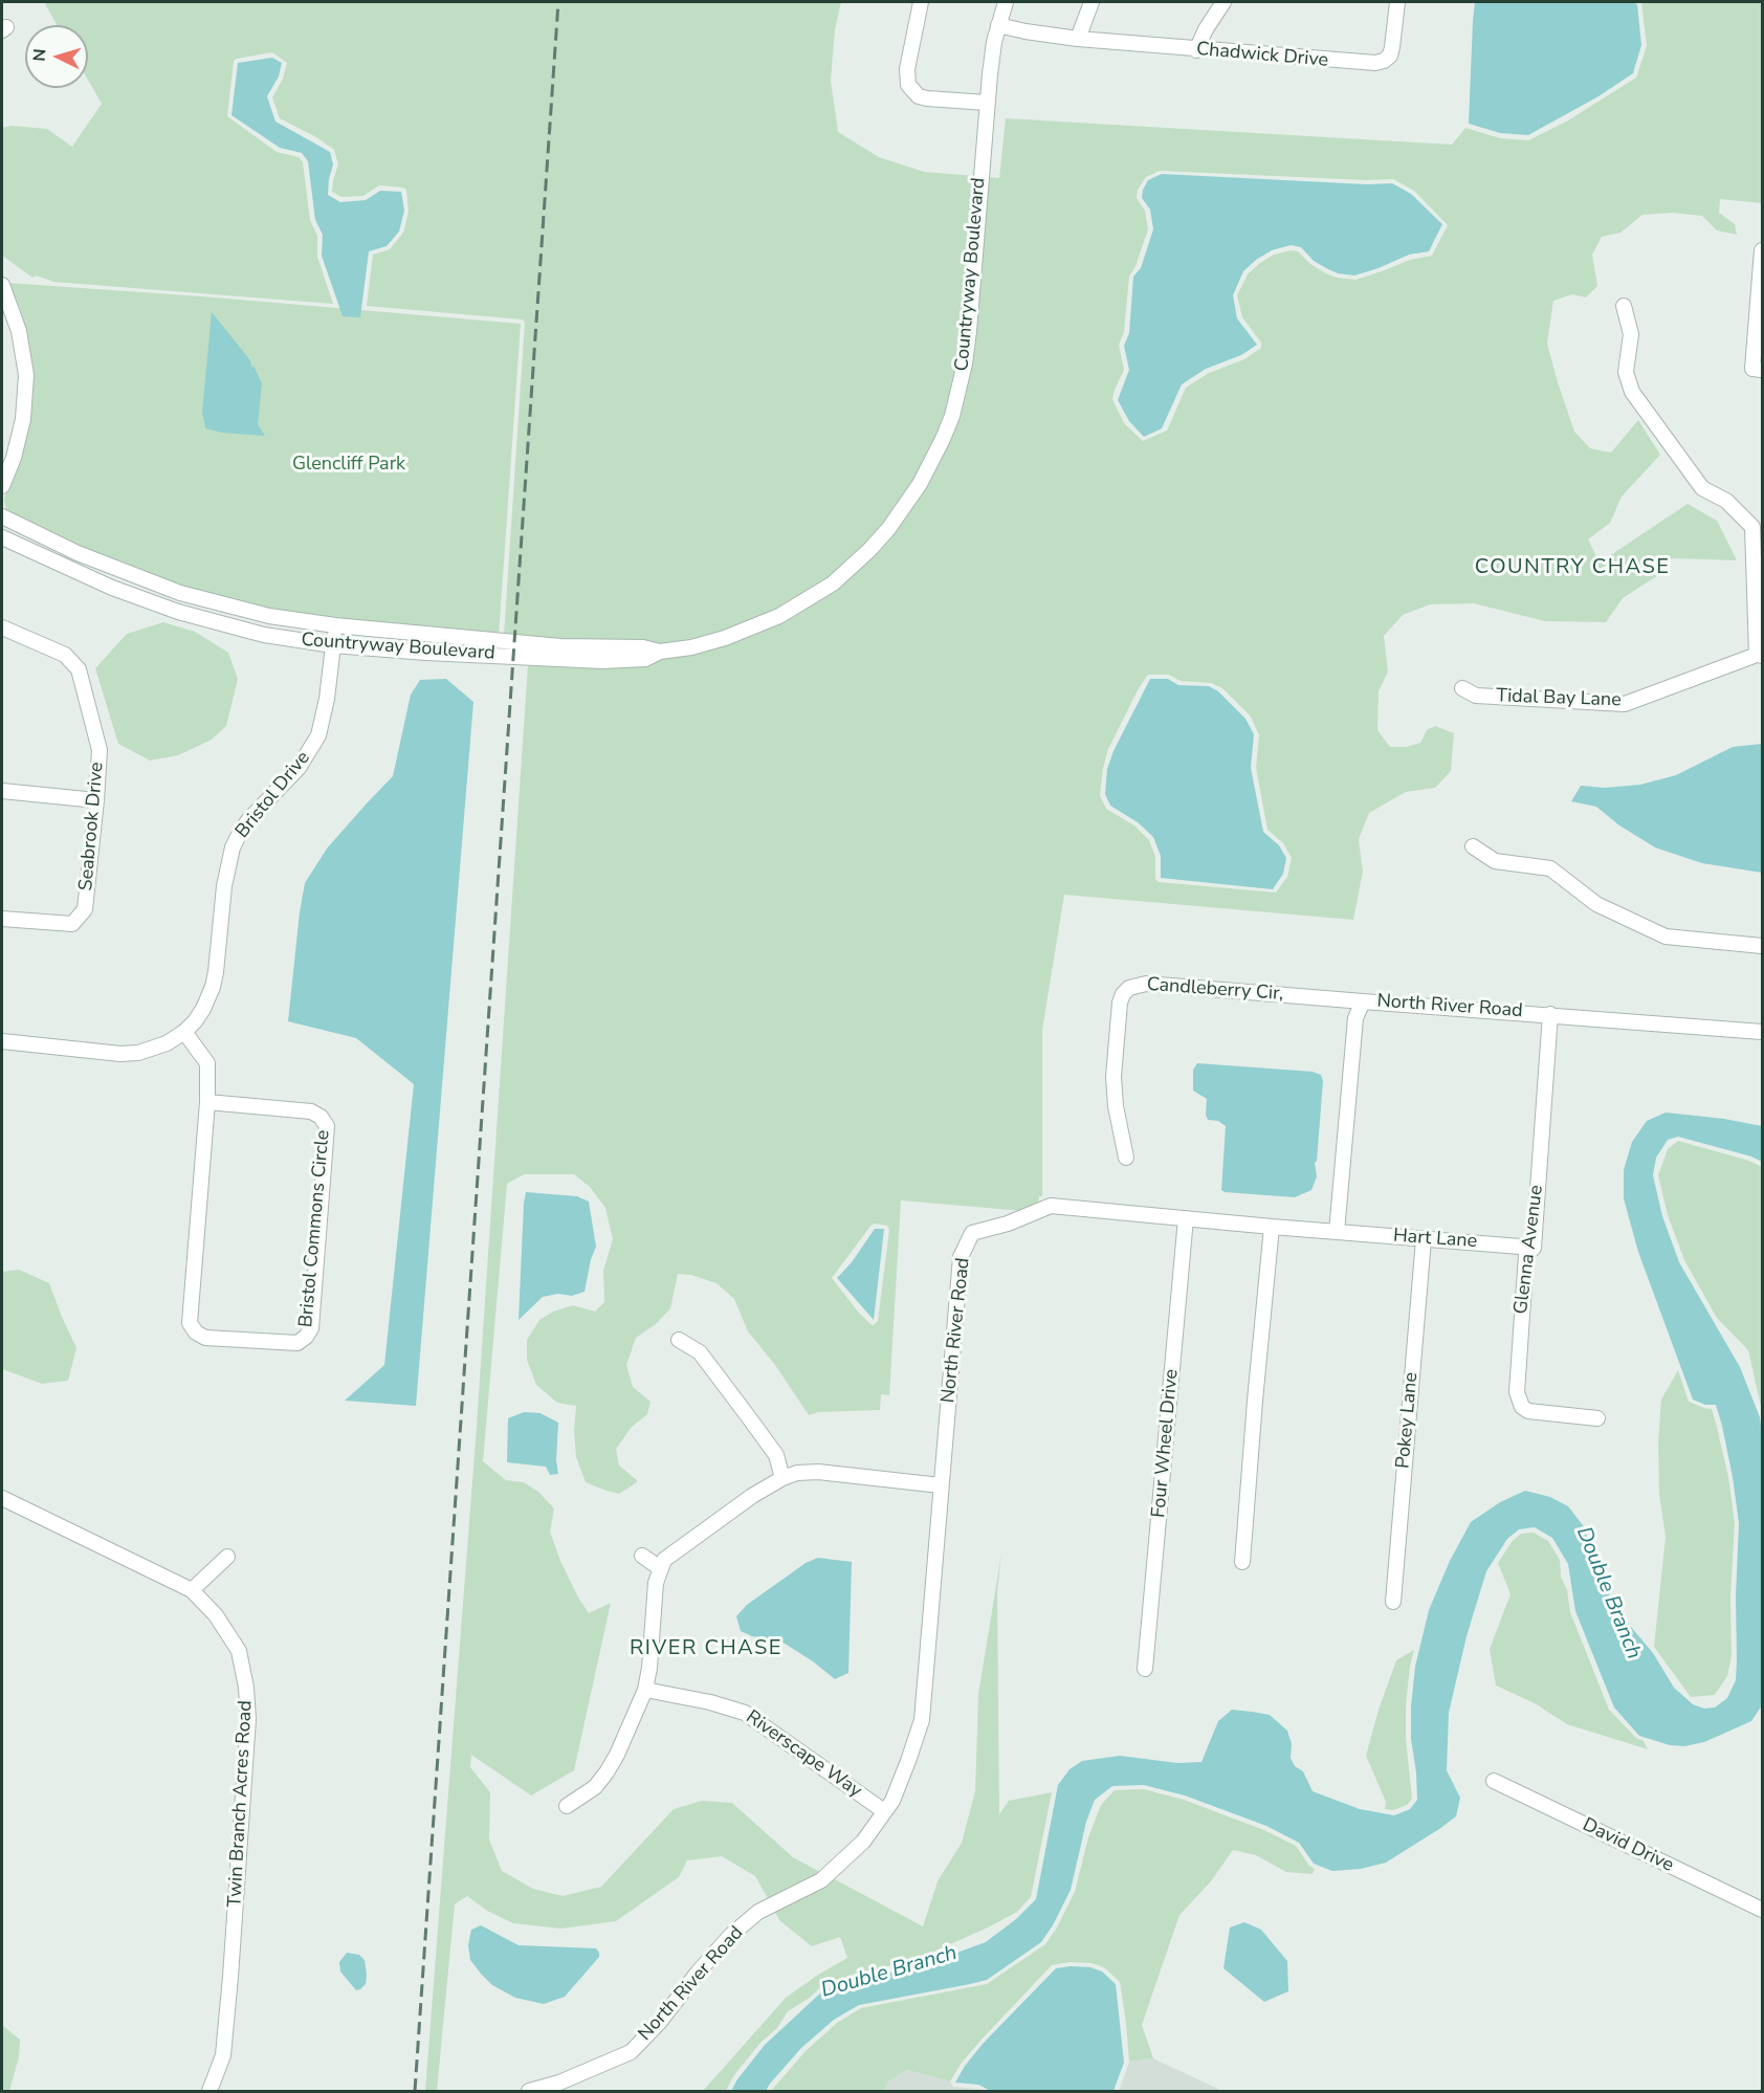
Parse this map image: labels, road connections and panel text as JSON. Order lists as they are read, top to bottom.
{
  "streets": {
    "street": [
      "Chadwick Drive",
      "Countryway Boulevard",
      "Tidal Bay Lane",
      "Bristol Drive",
      "Seabrook Drive",
      "Candleberry Cir,",
      "North River Road",
      "Bristol Commons Circle",
      "Hart Lane",
      "Glenna Avenue",
      "Pokey Lane",
      "Four Wheel Drive",
      "Riverscape Way",
      "Twin Branch Acres Road",
      "David Drive"
    ]
  },
  "crossings": [
    ["Chadwick Drive", "Countryway Boulevard"],
    ["Countryway Boulevard", "Bristol Drive"],
    ["Bristol Drive", "Bristol Commons Circle"],
    ["Candleberry Cir,", "North River Road"],
    ["North River Road", "Hart Lane"],
    ["North River Road", "Glenna Avenue"],
    ["North River Road", "Four Wheel Drive"],
    ["North River Road", "Riverscape Way"],
    ["Hart Lane", "Glenna Avenue"],
    ["Hart Lane", "Pokey Lane"]
  ],
  "districts": ["COUNTRY CHASE", "RIVER CHASE"],
  "water": ["Double Branch"],
  "parks": ["Glencliff Park"],
  "north": "left"
}
